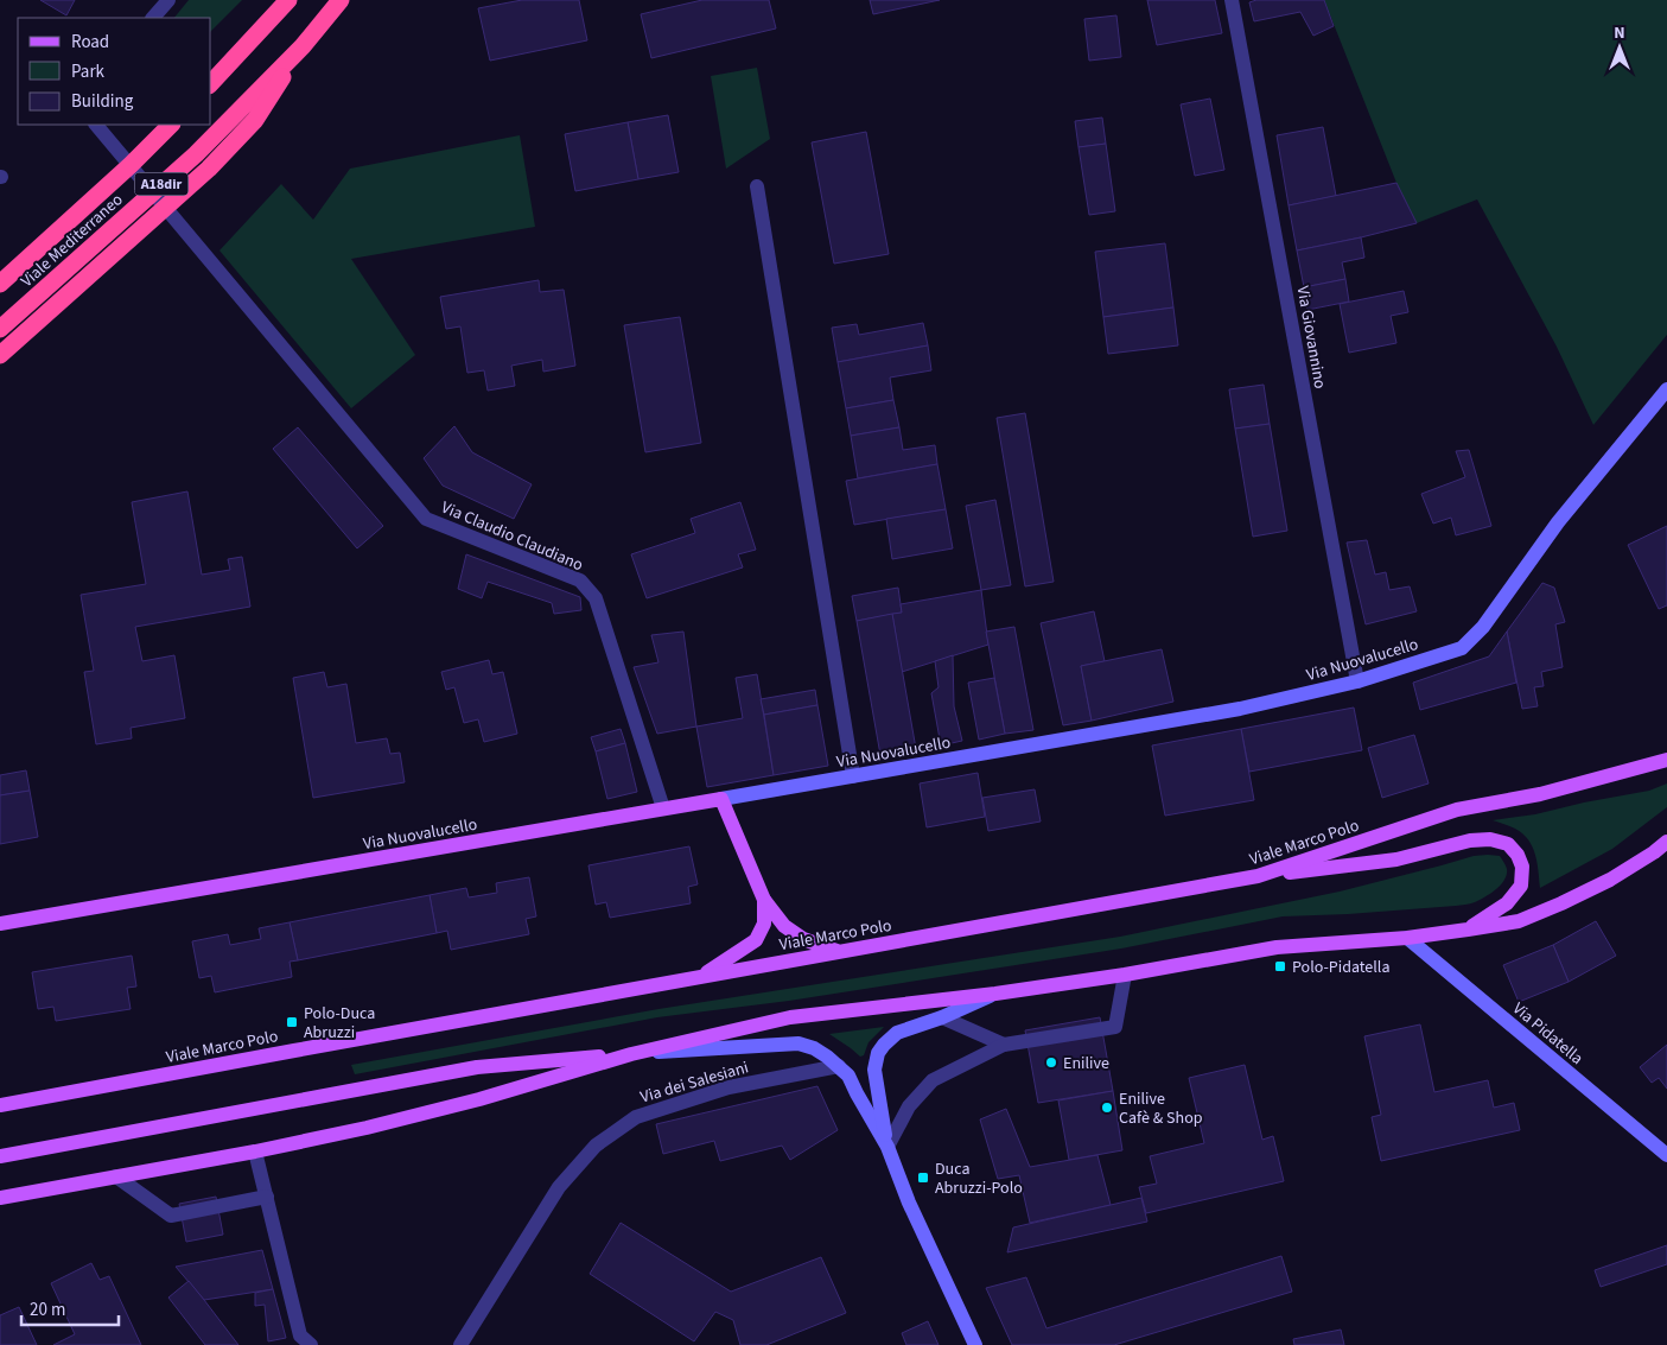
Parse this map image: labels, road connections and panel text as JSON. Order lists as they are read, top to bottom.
{
  "streets": {
    "highway": ["A18dir", "Viale Mediterraneo"],
    "main road": ["Via Nuovalucello", "Viale Marco Polo", "Via Pidatella"],
    "street": ["Via Giovannino", "Via Claudio Claudiano", "Via dei Salesiani"]
  },
  "crossings": [
    ["Via Giovannino", "Via Nuovalucello"],
    ["Via Claudio Claudiano", "Via Nuovalucello"]
  ],
  "places": {
    "transit": ["Polo-Pidatella", "Polo-Duca Abruzzi", "Duca Abruzzi-Polo"],
    "other": ["Enilive", "Enilive Cafè & Shop"]
  },
  "legend": ["Road", "Park", "Building"],
  "scale_bar": "20 m",
  "north": "top"
}
